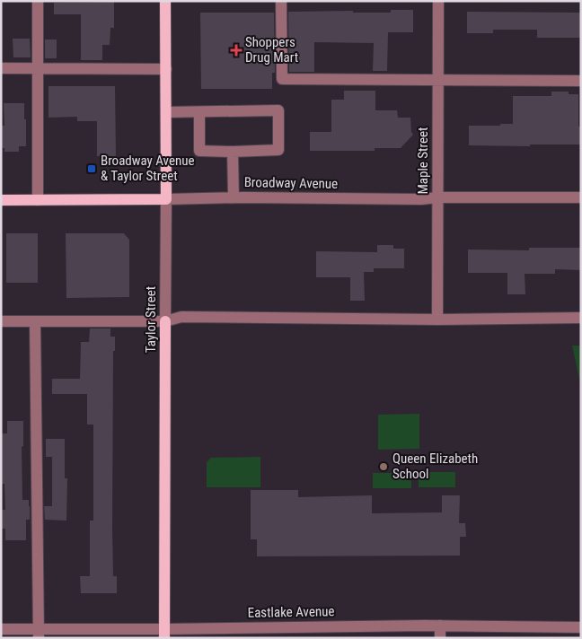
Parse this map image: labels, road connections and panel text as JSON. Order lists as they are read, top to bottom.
{
  "streets": {
    "main road": ["Broadway Avenue", "Taylor Street"],
    "street": ["Maple Street", "Eastlake Avenue"]
  },
  "crossings": [
    ["Maple Street", "Broadway Avenue"],
    ["Broadway Avenue", "Taylor Street"],
    ["Taylor Street", "Eastlake Avenue"]
  ],
  "places": {
    "health": ["Shoppers Drug Mart"],
    "transit": ["Broadway Avenue & Taylor Street"],
    "other": ["Queen Elizabeth School"]
  }
}
